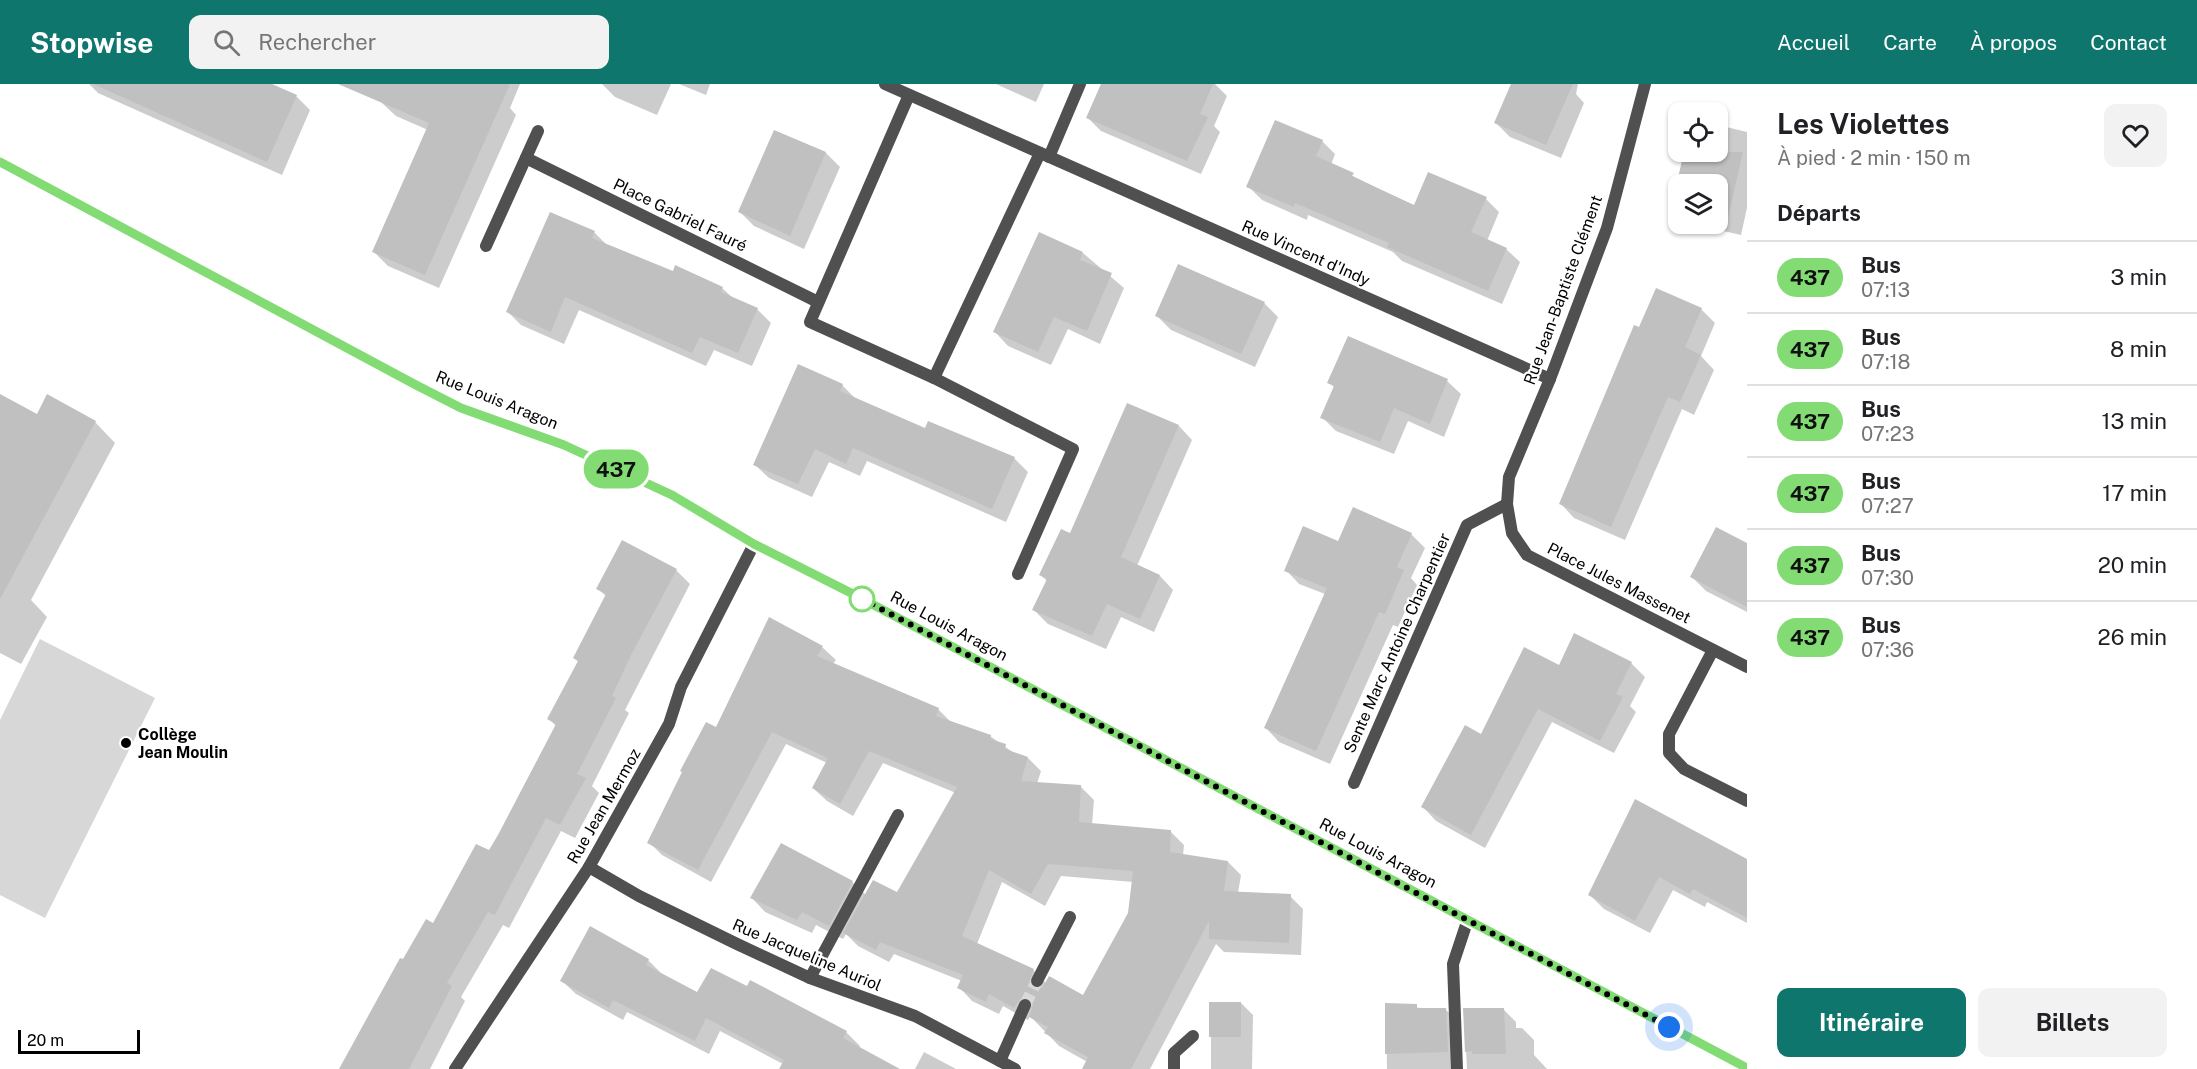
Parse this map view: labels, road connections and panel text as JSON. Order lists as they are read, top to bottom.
{
  "streets": {
    "street": [
      "Place Gabriel Fauré",
      "Rue Vincent d'Indy",
      "Rue Jean-Baptiste Clément",
      "Rue Louis Aragon",
      "Place Jules Massenet",
      "Sente Marc Antoine Charpentier",
      "Rue Jean Mermoz",
      "Rue Jacqueline Auriol"
    ]
  },
  "crossings": [
    ["Rue Vincent d'Indy", "Rue Jean-Baptiste Clément"],
    ["Rue Jean-Baptiste Clément", "Place Jules Massenet"],
    ["Rue Jean-Baptiste Clément", "Sente Marc Antoine Charpentier"],
    ["Rue Louis Aragon", "Rue Jean Mermoz"],
    ["Place Jules Massenet", "Sente Marc Antoine Charpentier"],
    ["Rue Jean Mermoz", "Rue Jacqueline Auriol"]
  ],
  "places": ["Collège Jean Moulin"],
  "lines": ["bus line 437"],
  "scale_bar": "20 m",
  "page": {
    "header": "Stopwise",
    "search": "Rechercher",
    "nav": [
      "Accueil",
      "Carte",
      "À propos",
      "Contact"
    ],
    "on_map": "437",
    "heading": [
      ["Les Violettes", "À pied · 2 min · 150 m"],
      "Départs"
    ],
    "list": [
      {
        "mark": "437",
        "name": "Bus",
        "note": "07:13",
        "value": "3 min"
      },
      {
        "mark": "437",
        "name": "Bus",
        "note": "07:18",
        "value": "8 min"
      },
      {
        "mark": "437",
        "name": "Bus",
        "note": "07:23",
        "value": "13 min"
      },
      {
        "mark": "437",
        "name": "Bus",
        "note": "07:27",
        "value": "17 min"
      },
      {
        "mark": "437",
        "name": "Bus",
        "note": "07:30",
        "value": "20 min"
      },
      {
        "mark": "437",
        "name": "Bus",
        "note": "07:36",
        "value": "26 min"
      }
    ],
    "buttons": ["Itinéraire", "Billets"],
    "scale": "20 m"
  }
}
